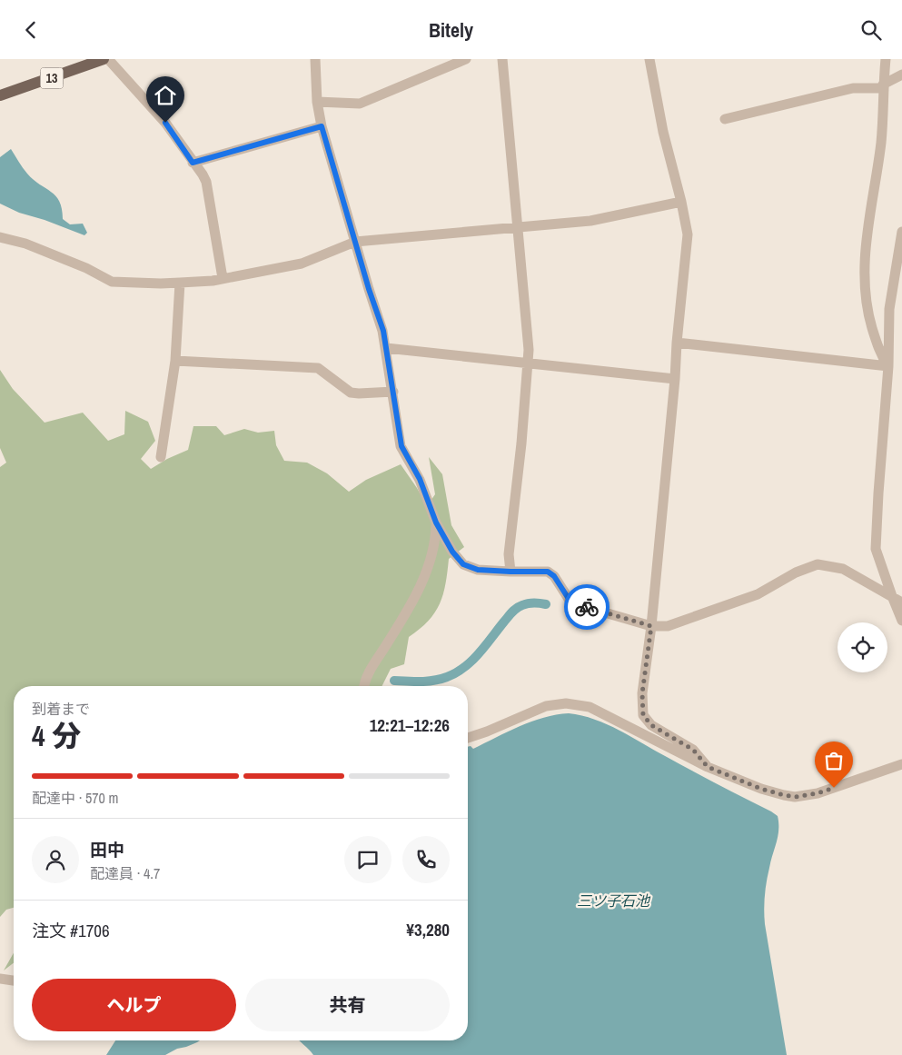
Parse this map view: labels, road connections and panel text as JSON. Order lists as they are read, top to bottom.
{
  "streets": {
    "main road": ["13"]
  },
  "water": ["三ツ子石池"],
  "page": {
    "header": "Bitely",
    "heading": ["4 分", "到着まで", "12:21–12:26"],
    "panel": [
      "田中",
      "配達員 · 4.7",
      "注文 #1706",
      "¥3,280"
    ],
    "bar": "配達中 · 570 m",
    "buttons": ["ヘルプ", "共有"]
  }
}
